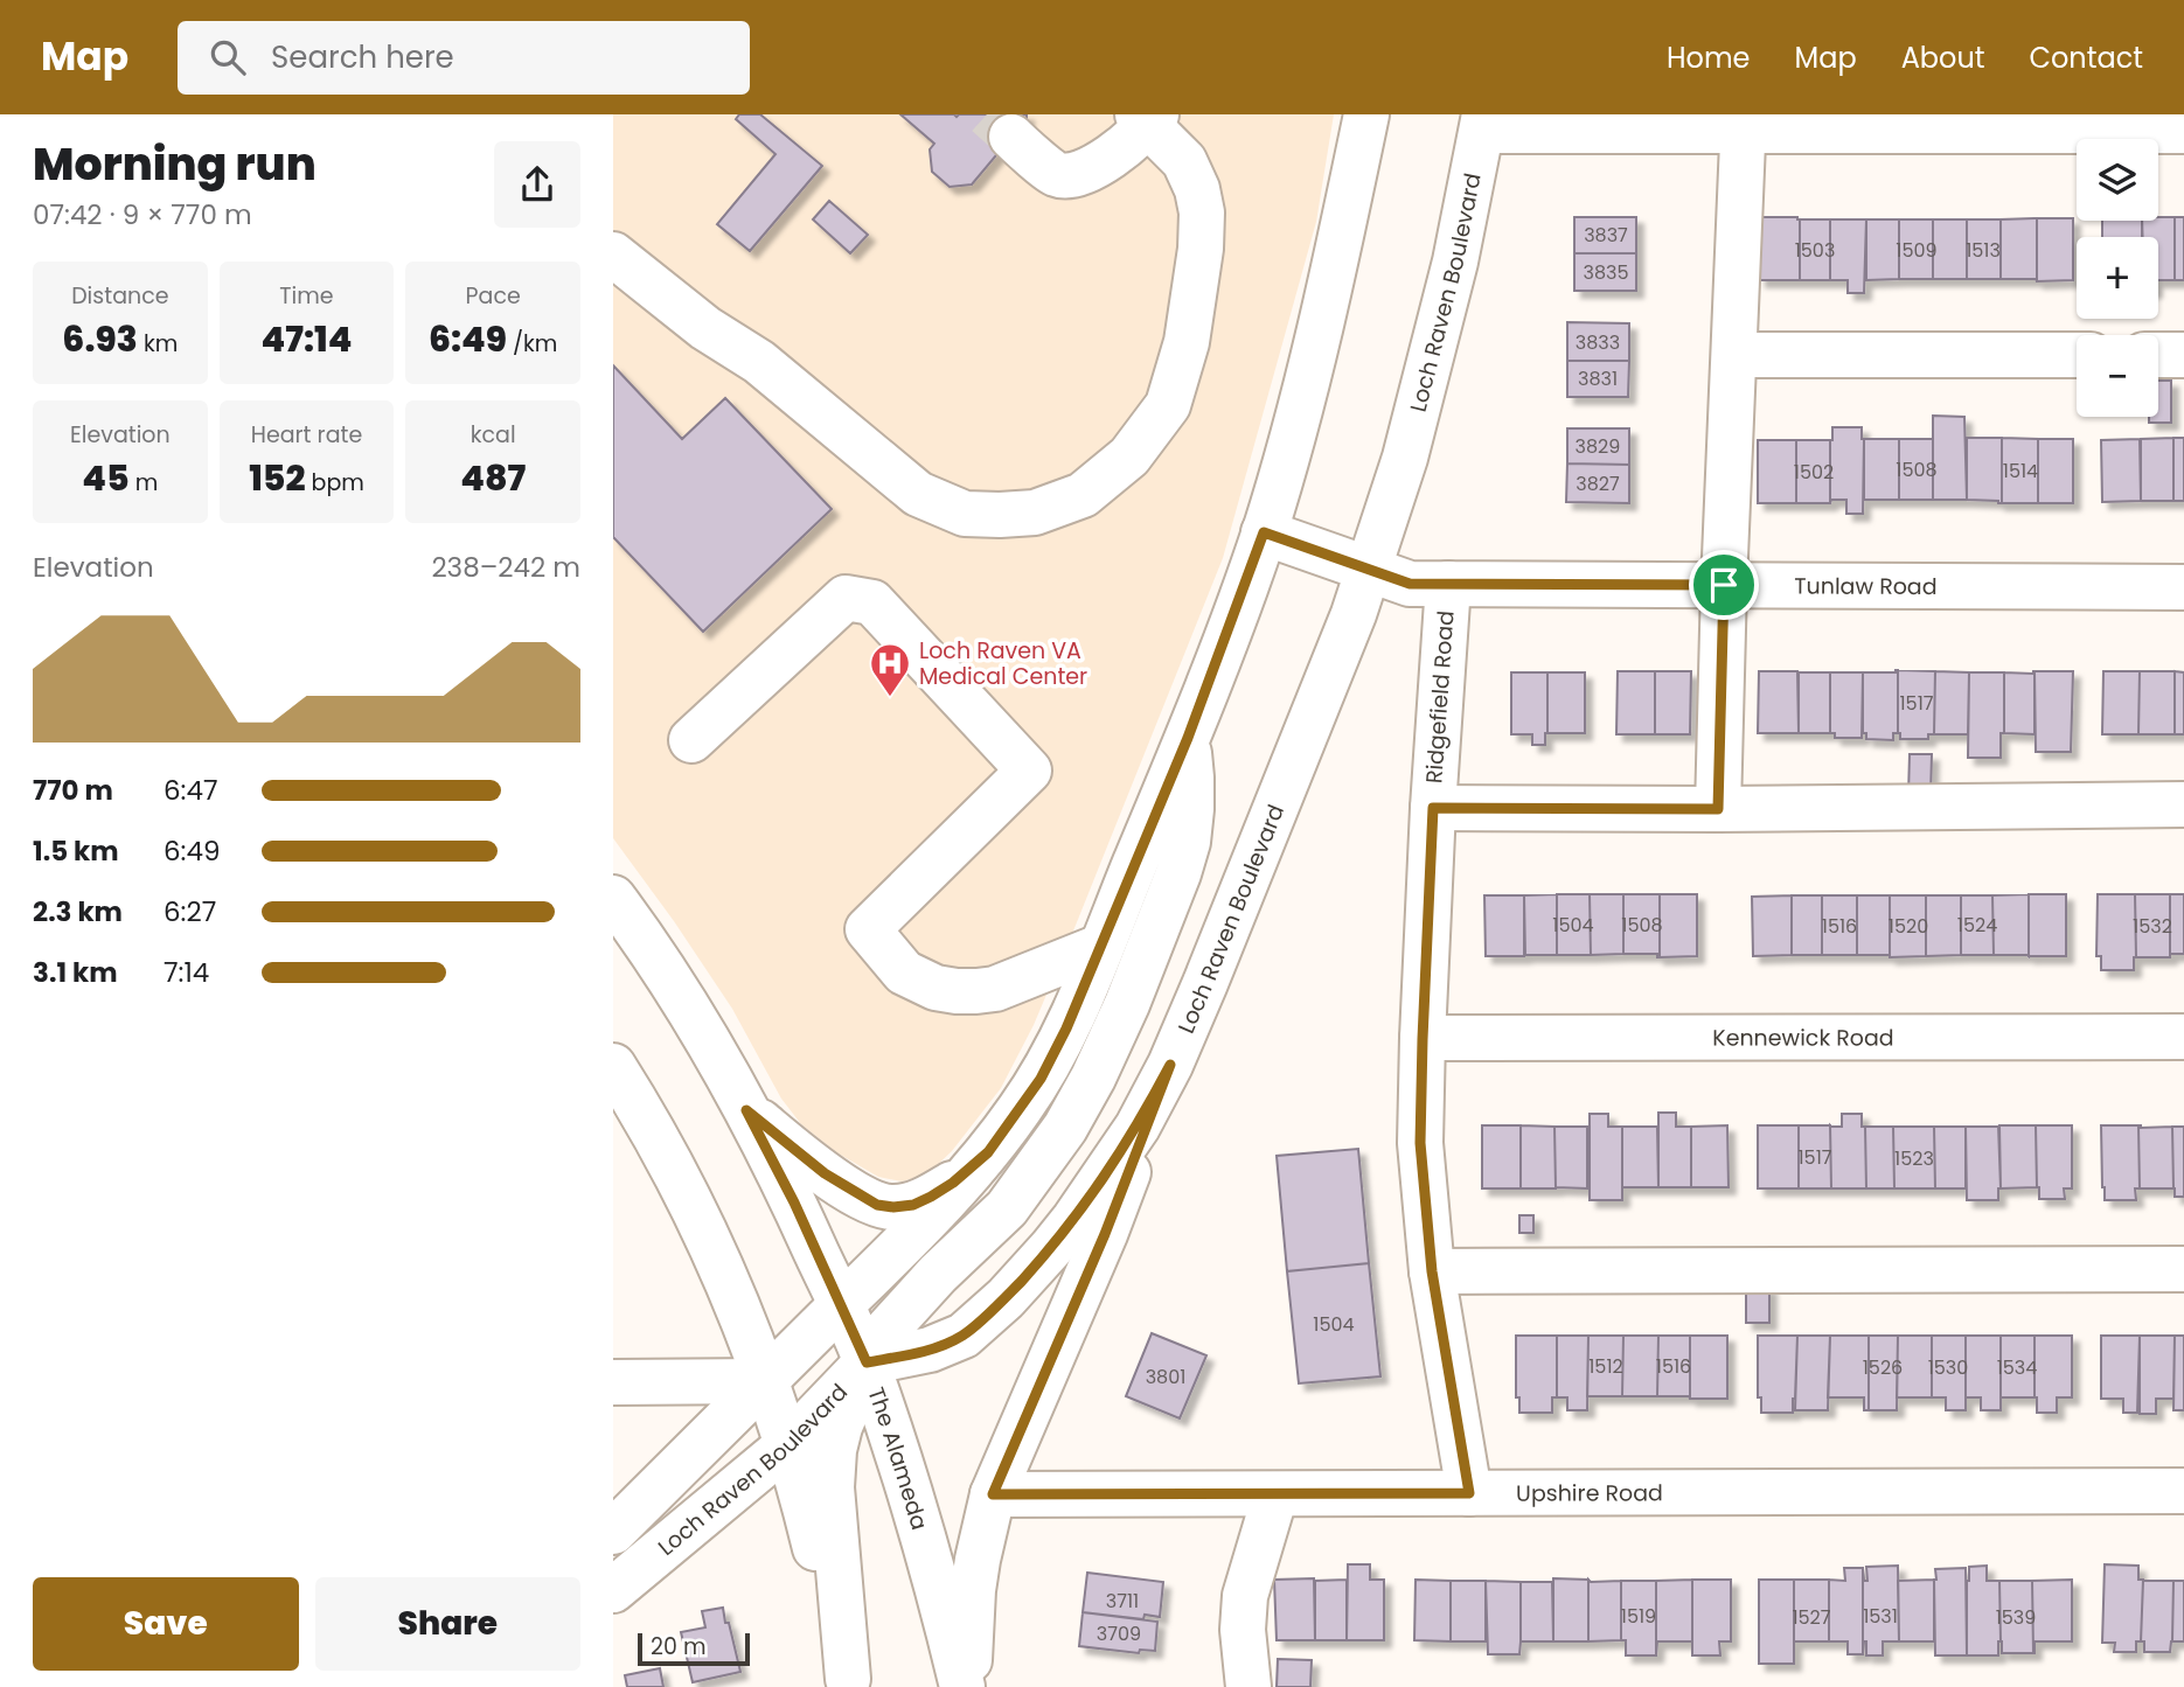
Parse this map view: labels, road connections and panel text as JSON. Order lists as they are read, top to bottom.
{
  "streets": {
    "main road": [
      "Loch Raven Boulevard",
      "Tunlaw Road",
      "Ridgefield Road",
      "Kennewick Road",
      "The Alameda",
      "Upshire Road"
    ]
  },
  "crossings": [
    ["Loch Raven Boulevard", "Tunlaw Road"],
    ["Loch Raven Boulevard", "The Alameda"],
    ["Tunlaw Road", "Ridgefield Road"],
    ["Ridgefield Road", "Kennewick Road"],
    ["Ridgefield Road", "Upshire Road"]
  ],
  "places": {
    "hospital": ["Loch Raven VA Medical Center"]
  },
  "house_numbers": [
    "3837",
    "1503",
    "1509",
    "1513",
    "3835",
    "3833",
    "3831",
    "3829",
    "1508",
    "1514",
    "1502",
    "3827",
    "1517",
    "1504",
    "1508",
    "1524",
    "1516",
    "1520",
    "1532",
    "1517",
    "1523",
    "1504",
    "1512",
    "1516",
    "1526",
    "1530",
    "1534",
    "3801",
    "3711",
    "1519",
    "1531",
    "1527",
    "1539",
    "3709"
  ],
  "scale_bar": "20 m",
  "page": {
    "header": "Map",
    "search": "Search here",
    "nav": [
      "Home",
      "Map",
      "About",
      "Contact"
    ],
    "heading": ["Morning run", "07:42 · 9 × 770 m"],
    "map_buttons": ["+", "−"],
    "stats": [
      ["Distance", "6.93 km"],
      ["Time", "47:14"],
      ["Pace", "6:49 /km"],
      ["Elevation", "45 m"],
      ["Heart rate", "152 bpm"],
      ["kcal", "487"]
    ],
    "chart": ["Elevation", "238–242 m"],
    "list": [
      {
        "name": "770 m",
        "note": "6:47"
      },
      {
        "name": "1.5 km",
        "note": "6:49"
      },
      {
        "name": "2.3 km",
        "note": "6:27"
      },
      {
        "name": "3.1 km",
        "note": "7:14"
      }
    ],
    "buttons": ["Save", "Share"],
    "scale": "20 m"
  }
}
